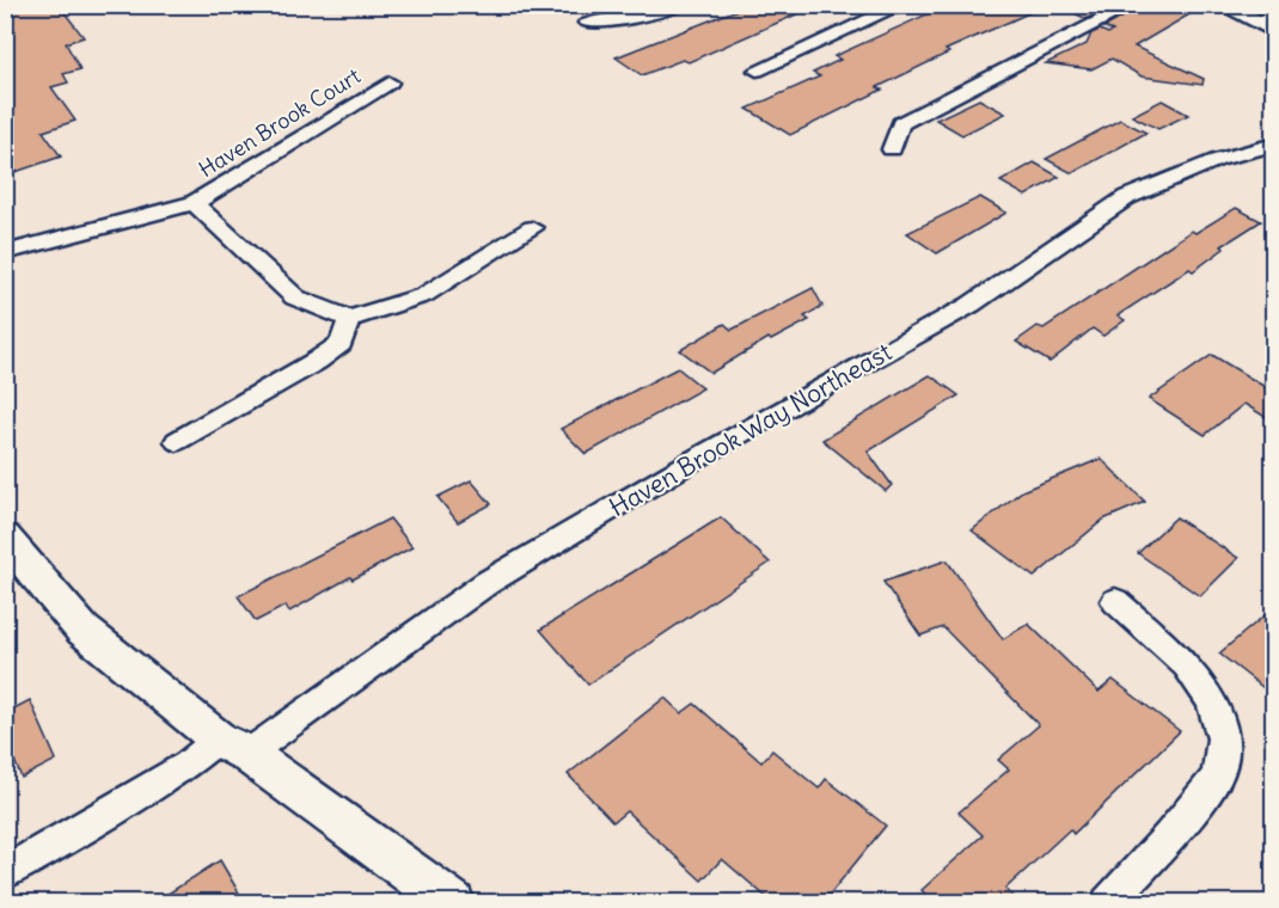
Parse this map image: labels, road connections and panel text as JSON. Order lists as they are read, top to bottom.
{
  "streets": {
    "street": ["Haven Brook Court", "Haven Brook Way Northeast"]
  }
}
